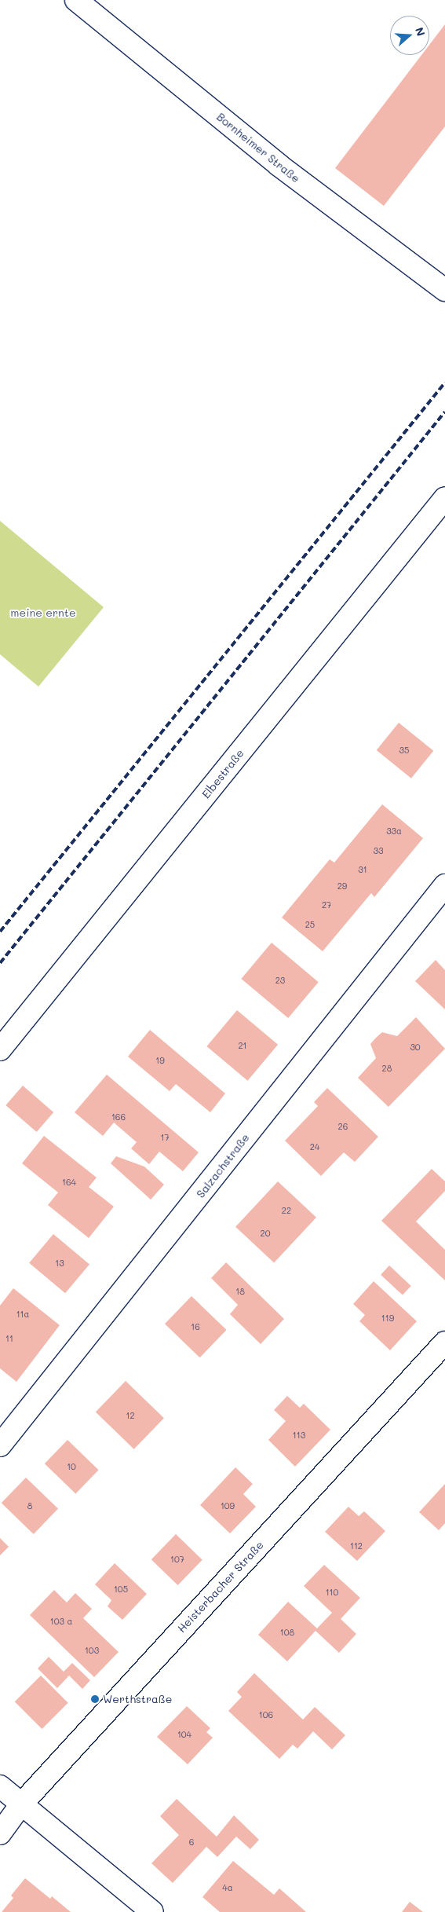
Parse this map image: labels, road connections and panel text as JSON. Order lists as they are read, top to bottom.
{
  "streets": {
    "street": [
      "Bornheimer Straße",
      "Elbestraße",
      "Salzachstraße",
      "Heisterbacher Straße"
    ]
  },
  "parks": ["meine ernte"],
  "places": ["Werthstraße"],
  "house_numbers": [
    "35",
    "33a",
    "33",
    "31",
    "29",
    "27",
    "25",
    "23",
    "21",
    "30",
    "19",
    "28",
    "166",
    "26",
    "17",
    "24",
    "164",
    "22",
    "20",
    "13",
    "18",
    "11a",
    "119",
    "16",
    "11",
    "12",
    "113",
    "10",
    "8",
    "109",
    "112",
    "107",
    "105",
    "110",
    "103 a",
    "108",
    "103",
    "106",
    "104",
    "6",
    "4a"
  ],
  "north": "right"
}
